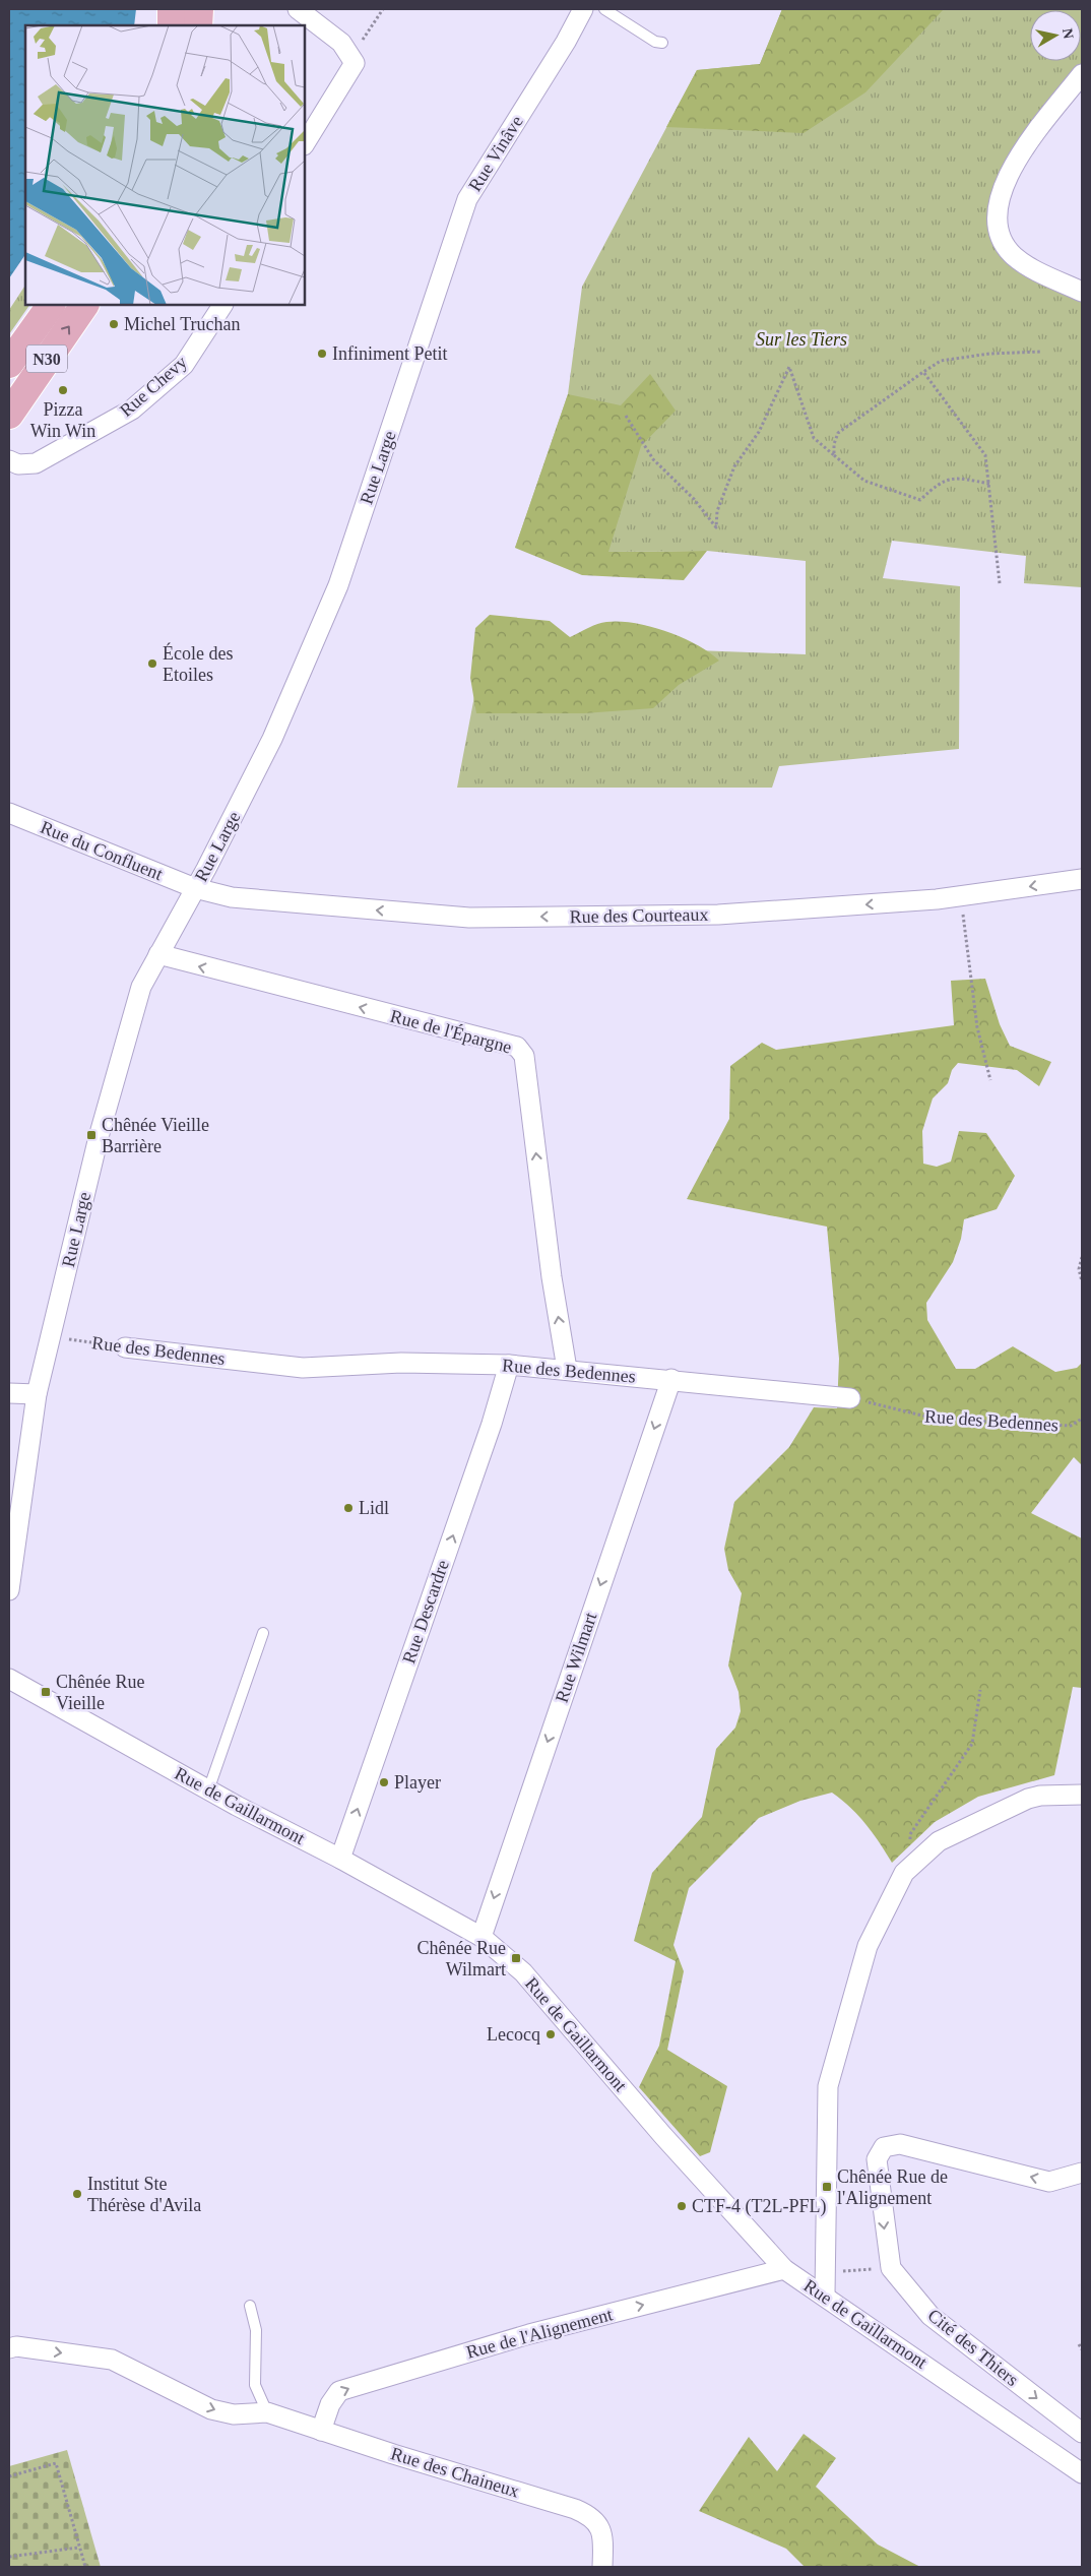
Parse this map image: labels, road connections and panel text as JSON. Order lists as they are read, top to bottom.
{
  "streets": {
    "main road": ["N30"],
    "street": [
      "Rue Vinâve",
      "Rue Chevy",
      "Rue Large",
      "Rue du Confluent",
      "Rue des Courteaux",
      "Rue de l'Épargne",
      "Rue des Bedennes",
      "Rue Descardre",
      "Rue Wilmart",
      "Rue de Gaillarmont",
      "Rue de l'Alignement",
      "Cité des Thiers",
      "Rue des Chaineux"
    ]
  },
  "crossings": [
    ["Rue Vinâve", "Rue Large"],
    ["Rue Large", "Rue du Confluent"],
    ["Rue Large", "Rue des Courteaux"],
    ["Rue Large", "Rue de l'Épargne"],
    ["Rue Large", "Rue des Bedennes"],
    ["Rue du Confluent", "Rue des Courteaux"],
    ["Rue de l'Épargne", "Rue des Bedennes"],
    ["Rue des Bedennes", "Rue Descardre"],
    ["Rue des Bedennes", "Rue Wilmart"],
    ["Rue Descardre", "Rue de Gaillarmont"],
    ["Rue Wilmart", "Rue de Gaillarmont"],
    ["Rue de Gaillarmont", "Rue de l'Alignement"],
    ["Rue de l'Alignement", "Rue des Chaineux"]
  ],
  "one_way": [
    "Rue des Courteaux",
    "Rue de l'Épargne",
    "Rue Descardre",
    "Rue Wilmart",
    "Rue de l'Alignement",
    "Cité des Thiers"
  ],
  "parks": ["Sur les Tiers"],
  "places": {
    "other": [
      "Michel Truchan",
      "Infiniment Petit",
      "Pizza Win Win",
      "École des Etoiles",
      "Lidl",
      "Player",
      "Lecocq",
      "Institut Ste Thérèse d'Avila",
      "CTF-4 (T2L-PFL)"
    ],
    "transit": [
      "Chênée Vieille Barrière",
      "Chênée Rue Vieille",
      "Chênée Rue Wilmart",
      "Chênée Rue de l'Alignement"
    ]
  },
  "north": "right"
}
